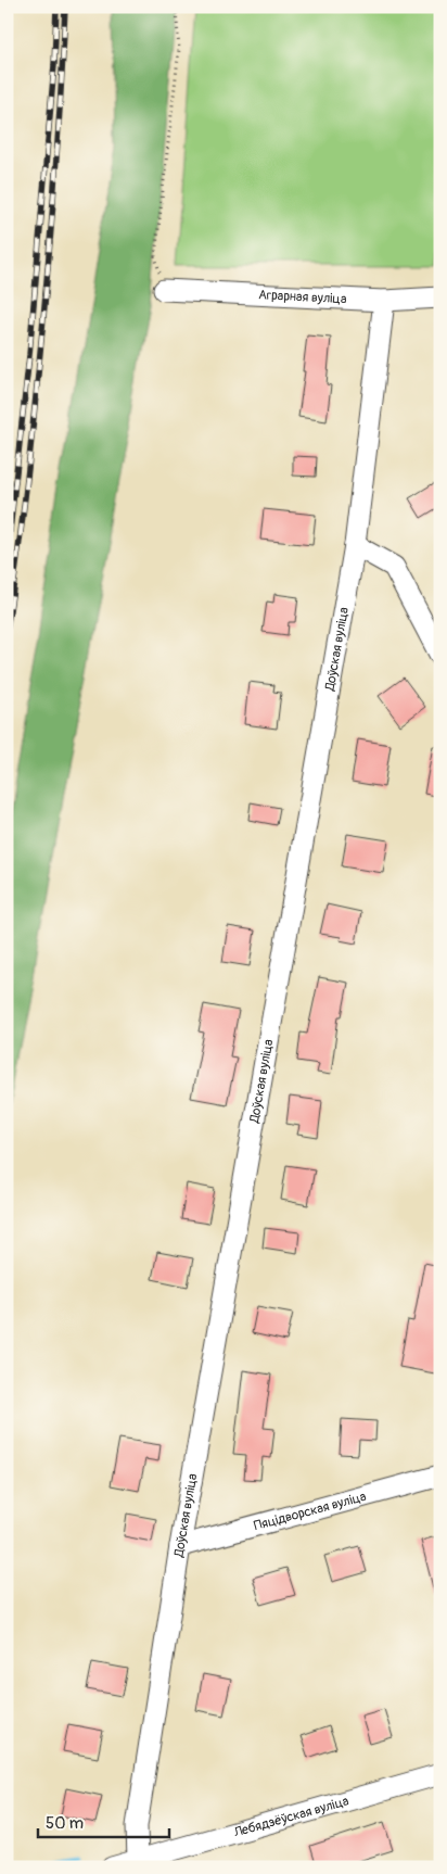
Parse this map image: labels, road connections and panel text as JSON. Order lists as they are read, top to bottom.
{
  "streets": {
    "street": [
      "Аграрная вуліца",
      "Доўская вуліца",
      "Пяцідворская вуліца",
      "Лебядзёўская вуліца"
    ]
  },
  "crossings": [
    ["Аграрная вуліца", "Доўская вуліца"],
    ["Доўская вуліца", "Пяцідворская вуліца"],
    ["Доўская вуліца", "Лебядзёўская вуліца"]
  ],
  "scale_bar": "50 m"
}
